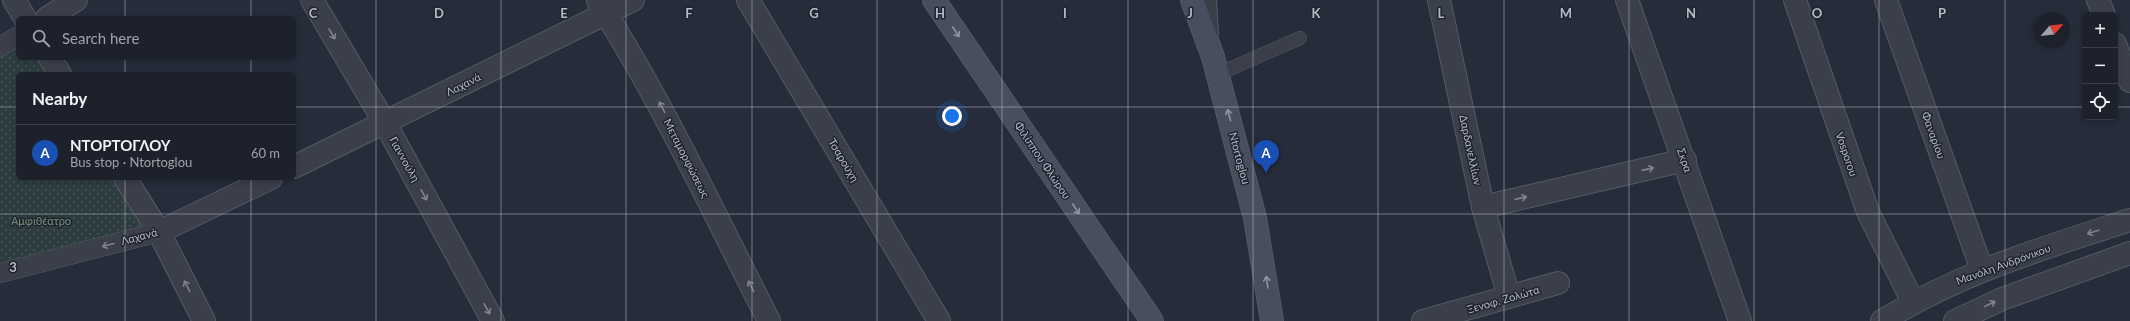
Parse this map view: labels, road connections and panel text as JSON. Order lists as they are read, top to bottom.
{
  "streets": {
    "main road": ["Ntortoglou", "Φιλίππου Φλώρου"],
    "street": [
      "Λαχανά",
      "Φαναρίου",
      "Δαρδανελλίων",
      "Vosporou",
      "Μεταμορφώσεως",
      "Γιαννούλη",
      "Τσαρούχη",
      "Σκρα",
      "Μανόλη Ανδρόνικου",
      "Ξενοφ. Ζολώτα"
    ]
  },
  "crossings": [
    ["Λαχανά", "Μεταμορφώσεως"],
    ["Λαχανά", "Γιαννούλη"],
    ["Φαναρίου", "Μανόλη Ανδρόνικου"],
    ["Δαρδανελλίων", "Ξενοφ. Ζολώτα"],
    ["Vosporou", "Μανόλη Ανδρόνικου"]
  ],
  "one_way": [
    "Μεταμορφώσεως",
    "Ntortoglou",
    "Γιαννούλη",
    "Φιλίππου Φλώρου"
  ],
  "parks": ["Αμφιθέατρο"],
  "north": "top right",
  "page": {
    "map_buttons": ["+", "−"],
    "search": "Search here",
    "heading": "Nearby",
    "list": [
      {
        "mark": "A",
        "name": "ΝΤΟΡΤΟΓΛΟΥ",
        "note": "Bus stop · Ntortoglou",
        "value": "60 m"
      }
    ],
    "pins": "A"
  },
  "grid": {
    "columns": [
      "C",
      "D",
      "E",
      "F",
      "G",
      "H",
      "I",
      "J",
      "K",
      "L",
      "M",
      "N",
      "O",
      "P"
    ],
    "rows": ["3"]
  }
}
